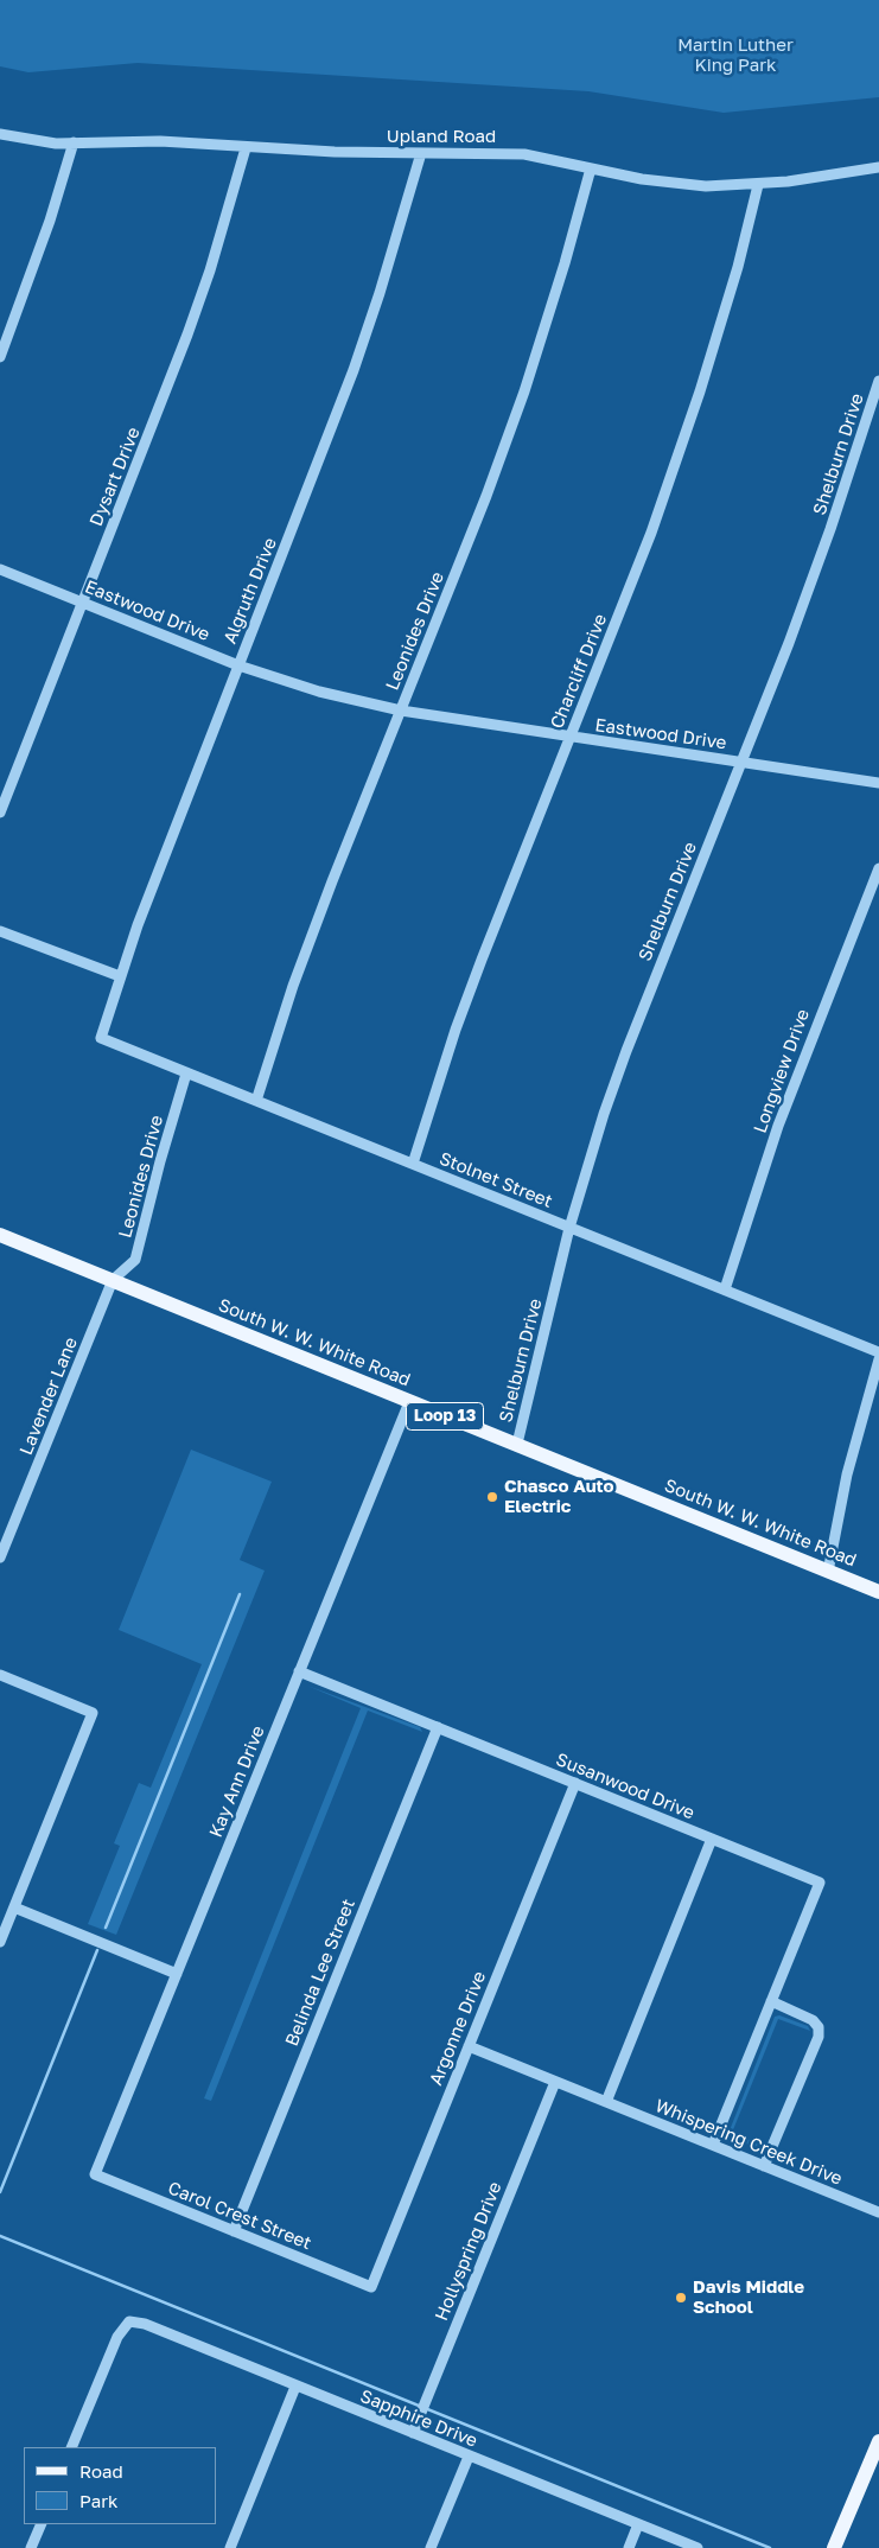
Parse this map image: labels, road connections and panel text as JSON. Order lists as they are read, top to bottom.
{
  "streets": {
    "main road": ["South W. W. White Road", "Loop 13"],
    "street": [
      "Upland Road",
      "Shelburn Drive",
      "Dysart Drive",
      "Algruth Drive",
      "Eastwood Drive",
      "Leonides Drive",
      "Charcliff Drive",
      "Longview Drive",
      "Stolnet Street",
      "Lavender Lane",
      "Kay Ann Drive",
      "Susanwood Drive",
      "Belinda Lee Street",
      "Argonne Drive",
      "Whispering Creek Drive",
      "Carol Crest Street",
      "Hollyspring Drive",
      "Sapphire Drive"
    ]
  },
  "crossings": [
    ["Upland Road", "Dysart Drive"],
    ["Upland Road", "Algruth Drive"],
    ["Upland Road", "Leonides Drive"],
    ["Upland Road", "Charcliff Drive"],
    ["Shelburn Drive", "Eastwood Drive"],
    ["Shelburn Drive", "Stolnet Street"],
    ["Shelburn Drive", "South W. W. White Road"],
    ["Dysart Drive", "Eastwood Drive"],
    ["Algruth Drive", "Eastwood Drive"],
    ["Algruth Drive", "Stolnet Street"],
    ["Eastwood Drive", "Leonides Drive"],
    ["Eastwood Drive", "Charcliff Drive"],
    ["Leonides Drive", "Stolnet Street"],
    ["Leonides Drive", "South W. W. White Road"],
    ["Leonides Drive", "Lavender Lane"],
    ["Charcliff Drive", "Stolnet Street"],
    ["Longview Drive", "Stolnet Street"],
    ["South W. W. White Road", "Lavender Lane"],
    ["South W. W. White Road", "Kay Ann Drive"],
    ["Kay Ann Drive", "Susanwood Drive"],
    ["Kay Ann Drive", "Carol Crest Street"],
    ["Susanwood Drive", "Belinda Lee Street"],
    ["Susanwood Drive", "Argonne Drive"],
    ["Susanwood Drive", "Whispering Creek Drive"],
    ["Belinda Lee Street", "Carol Crest Street"],
    ["Argonne Drive", "Carol Crest Street"],
    ["Whispering Creek Drive", "Hollyspring Drive"],
    ["Hollyspring Drive", "Sapphire Drive"]
  ],
  "parks": ["Martin Luther King Park"],
  "places": ["Chasco Auto Electric", "Davis Middle School"],
  "legend": ["Road", "Park"]
}
